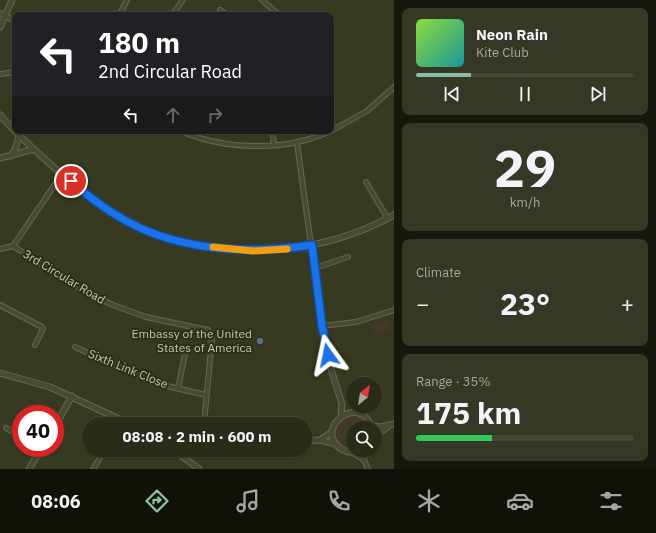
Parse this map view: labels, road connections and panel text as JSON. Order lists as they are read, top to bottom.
{
  "streets": {
    "street": ["3rd Circular Road", "Sixth Link Close"]
  },
  "crossings": [
    ["3rd Circular Road", "Sixth Link Close"]
  ],
  "places": ["Embassy of the United States of America"],
  "north": "top right",
  "page": {
    "turn": ["180 m", "2nd Circular Road"],
    "song": ["Neon Rain", "Kite Club"],
    "tile": [
      ["29", "km/h"],
      "Climate",
      ["Range · 35%", "175 km"]
    ],
    "heat": ["−", "23°", "+"],
    "limit": "40",
    "trip": "08:08 · 2 min · 600 m",
    "tabs": "08:06"
  }
}
